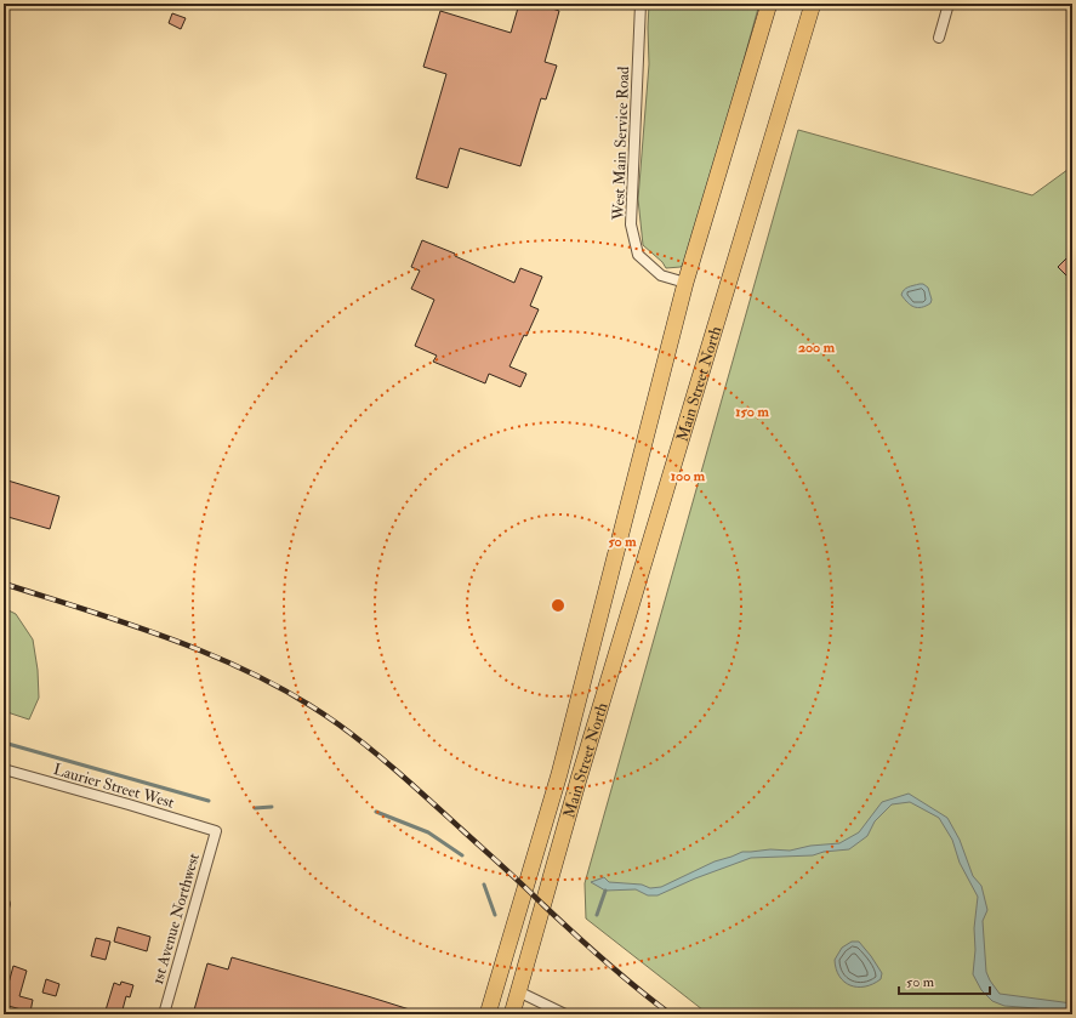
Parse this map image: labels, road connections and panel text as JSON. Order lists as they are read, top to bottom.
{
  "streets": {
    "main road": ["Main Street North"],
    "street": ["West Main Service Road", "Laurier Street West", "1st Avenue Northwest"]
  },
  "crossings": [
    ["West Main Service Road", "Main Street North"],
    ["Laurier Street West", "1st Avenue Northwest"]
  ],
  "scale_bar": "50 m",
  "rings": [
    "200 m",
    "150 m",
    "100 m",
    "50 m"
  ]
}
